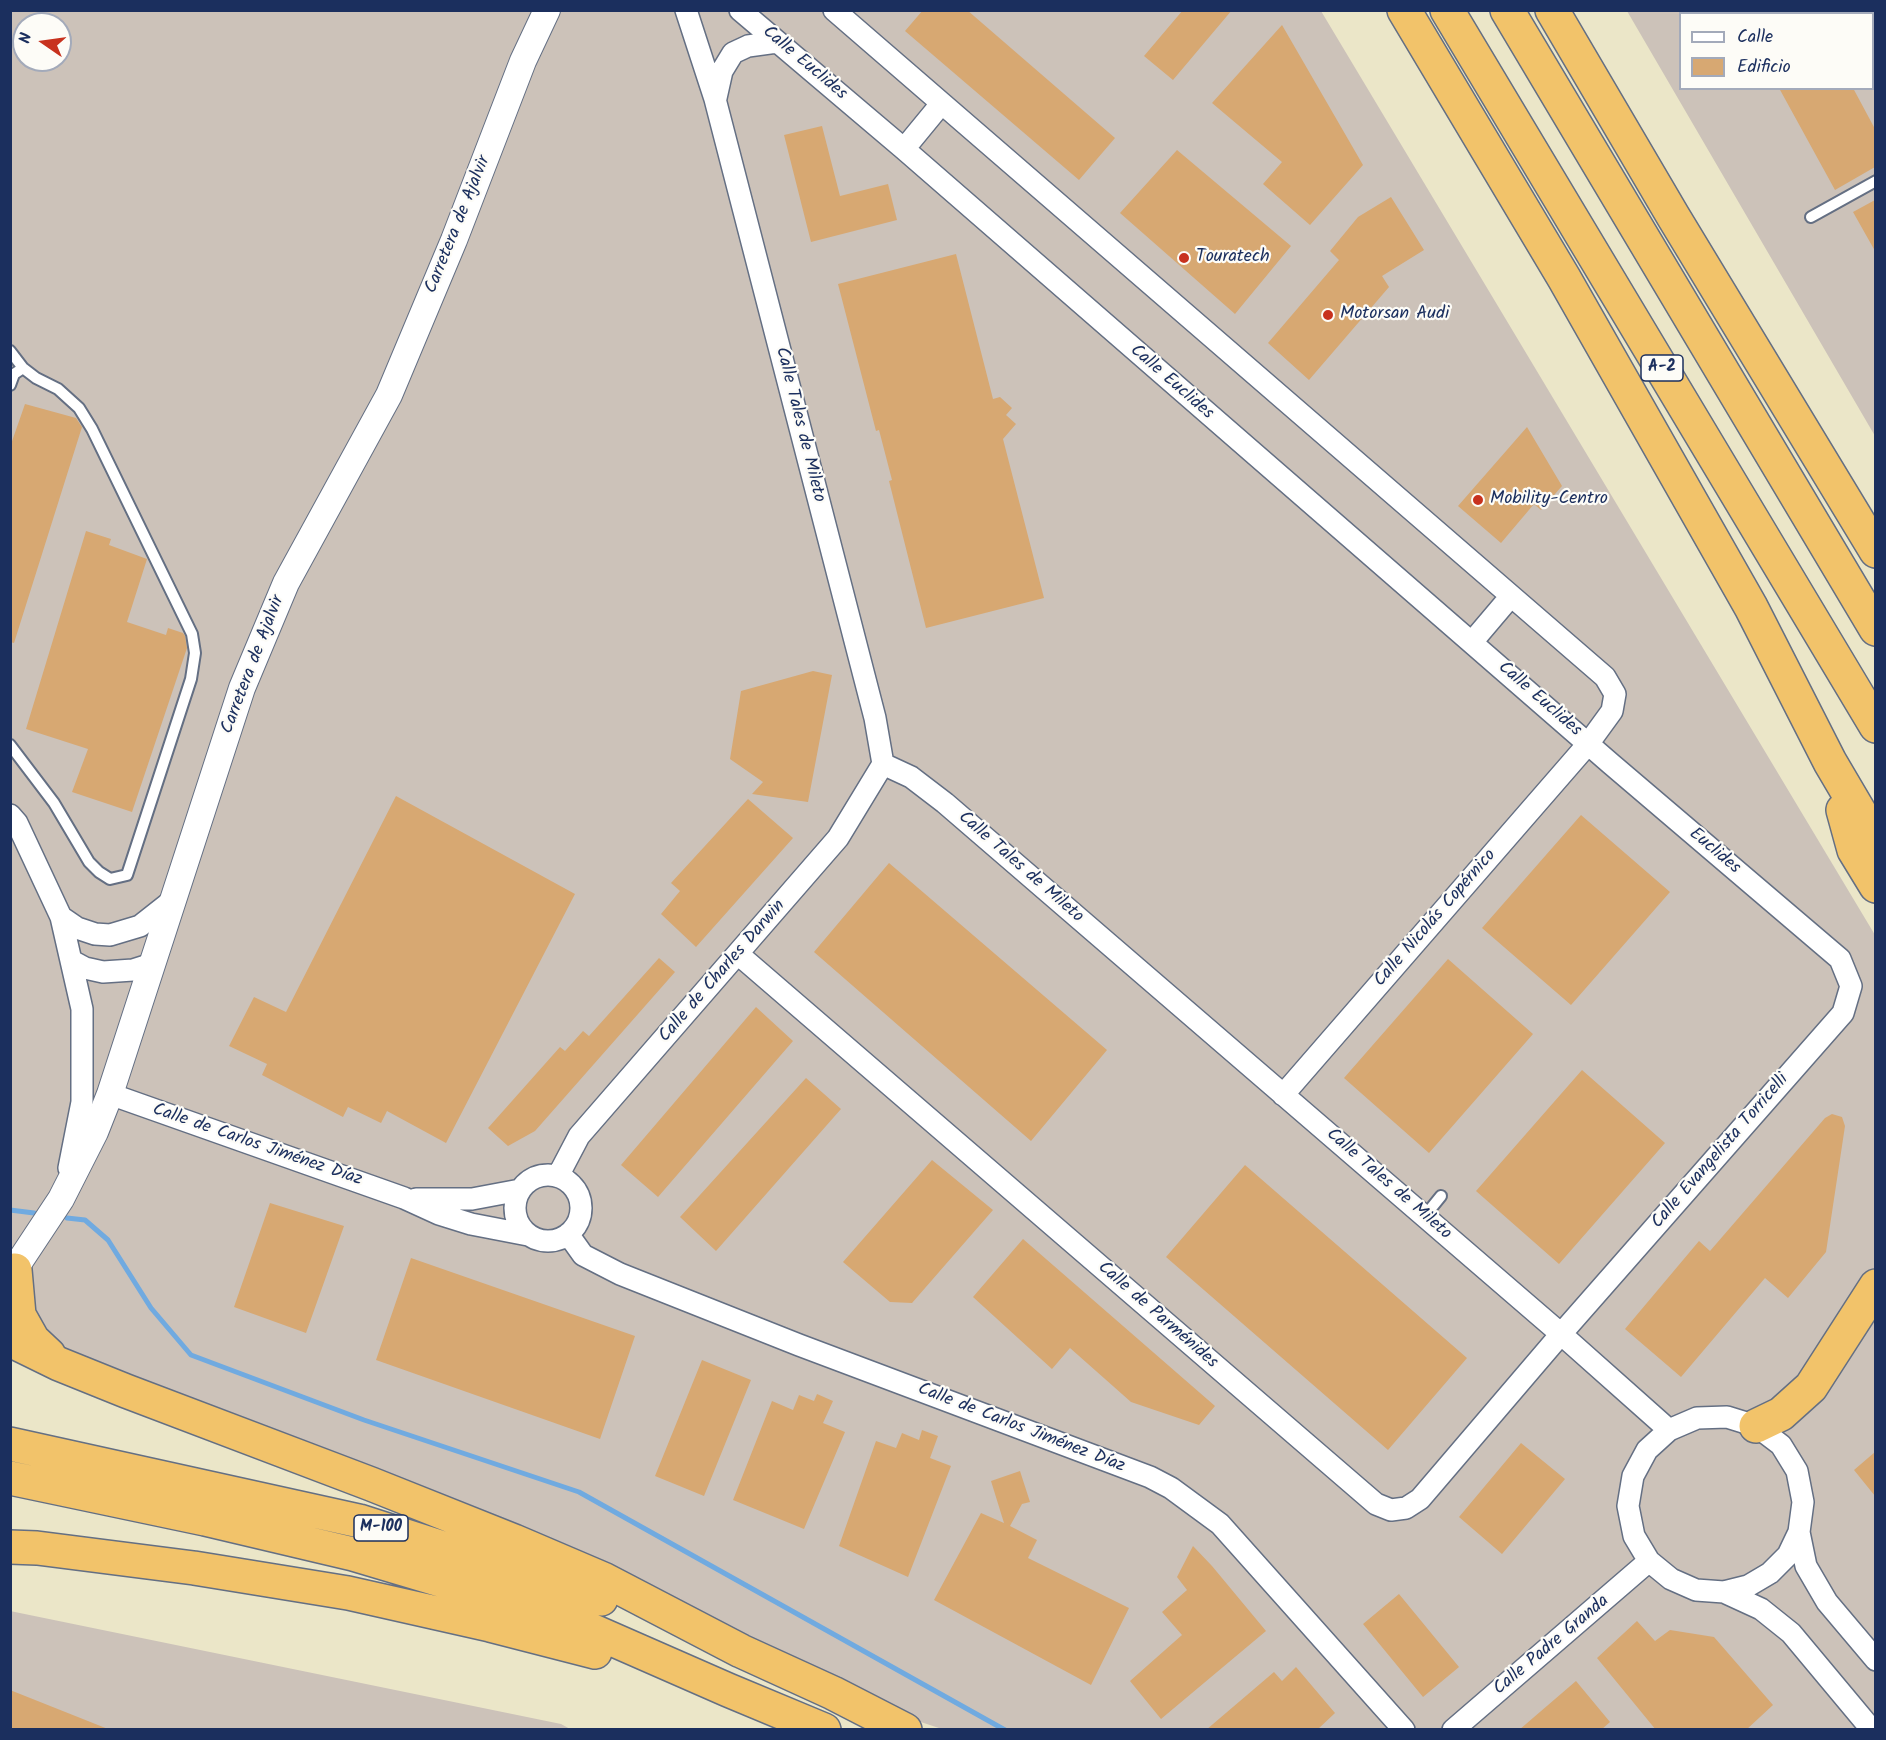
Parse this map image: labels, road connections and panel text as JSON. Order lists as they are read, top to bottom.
{
  "streets": {
    "highway": ["A-2", "M-100"],
    "street": [
      "Calle Euclides",
      "Carretera de Ajalvir",
      "Calle Tales de Mileto",
      "Euclides",
      "Calle Nicolás Copérnico",
      "Calle de Charles Darwin",
      "Calle de Carlos Jiménez Díaz",
      "Calle Evangelista Torricelli",
      "Calle de Parménides",
      "Calle Padre Granda"
    ]
  },
  "crossings": [
    ["Calle Euclides", "Calle Tales de Mileto"],
    ["Calle Euclides", "Euclides"],
    ["Calle Euclides", "Calle Nicolás Copérnico"],
    ["Carretera de Ajalvir", "Calle de Carlos Jiménez Díaz"],
    ["Calle Tales de Mileto", "Calle Nicolás Copérnico"],
    ["Calle Tales de Mileto", "Calle de Charles Darwin"],
    ["Calle Tales de Mileto", "Calle Evangelista Torricelli"],
    ["Calle Tales de Mileto", "Calle de Parménides"],
    ["Calle Tales de Mileto", "Calle Padre Granda"],
    ["Euclides", "Calle Nicolás Copérnico"],
    ["Euclides", "Calle Evangelista Torricelli"],
    ["Calle de Charles Darwin", "Calle de Carlos Jiménez Díaz"],
    ["Calle de Charles Darwin", "Calle de Parménides"],
    ["Calle Evangelista Torricelli", "Calle de Parménides"]
  ],
  "places": ["Touratech", "Motorsan Audi", "Mobility-Centro"],
  "legend": ["Calle", "Edificio"],
  "north": "left"
}
